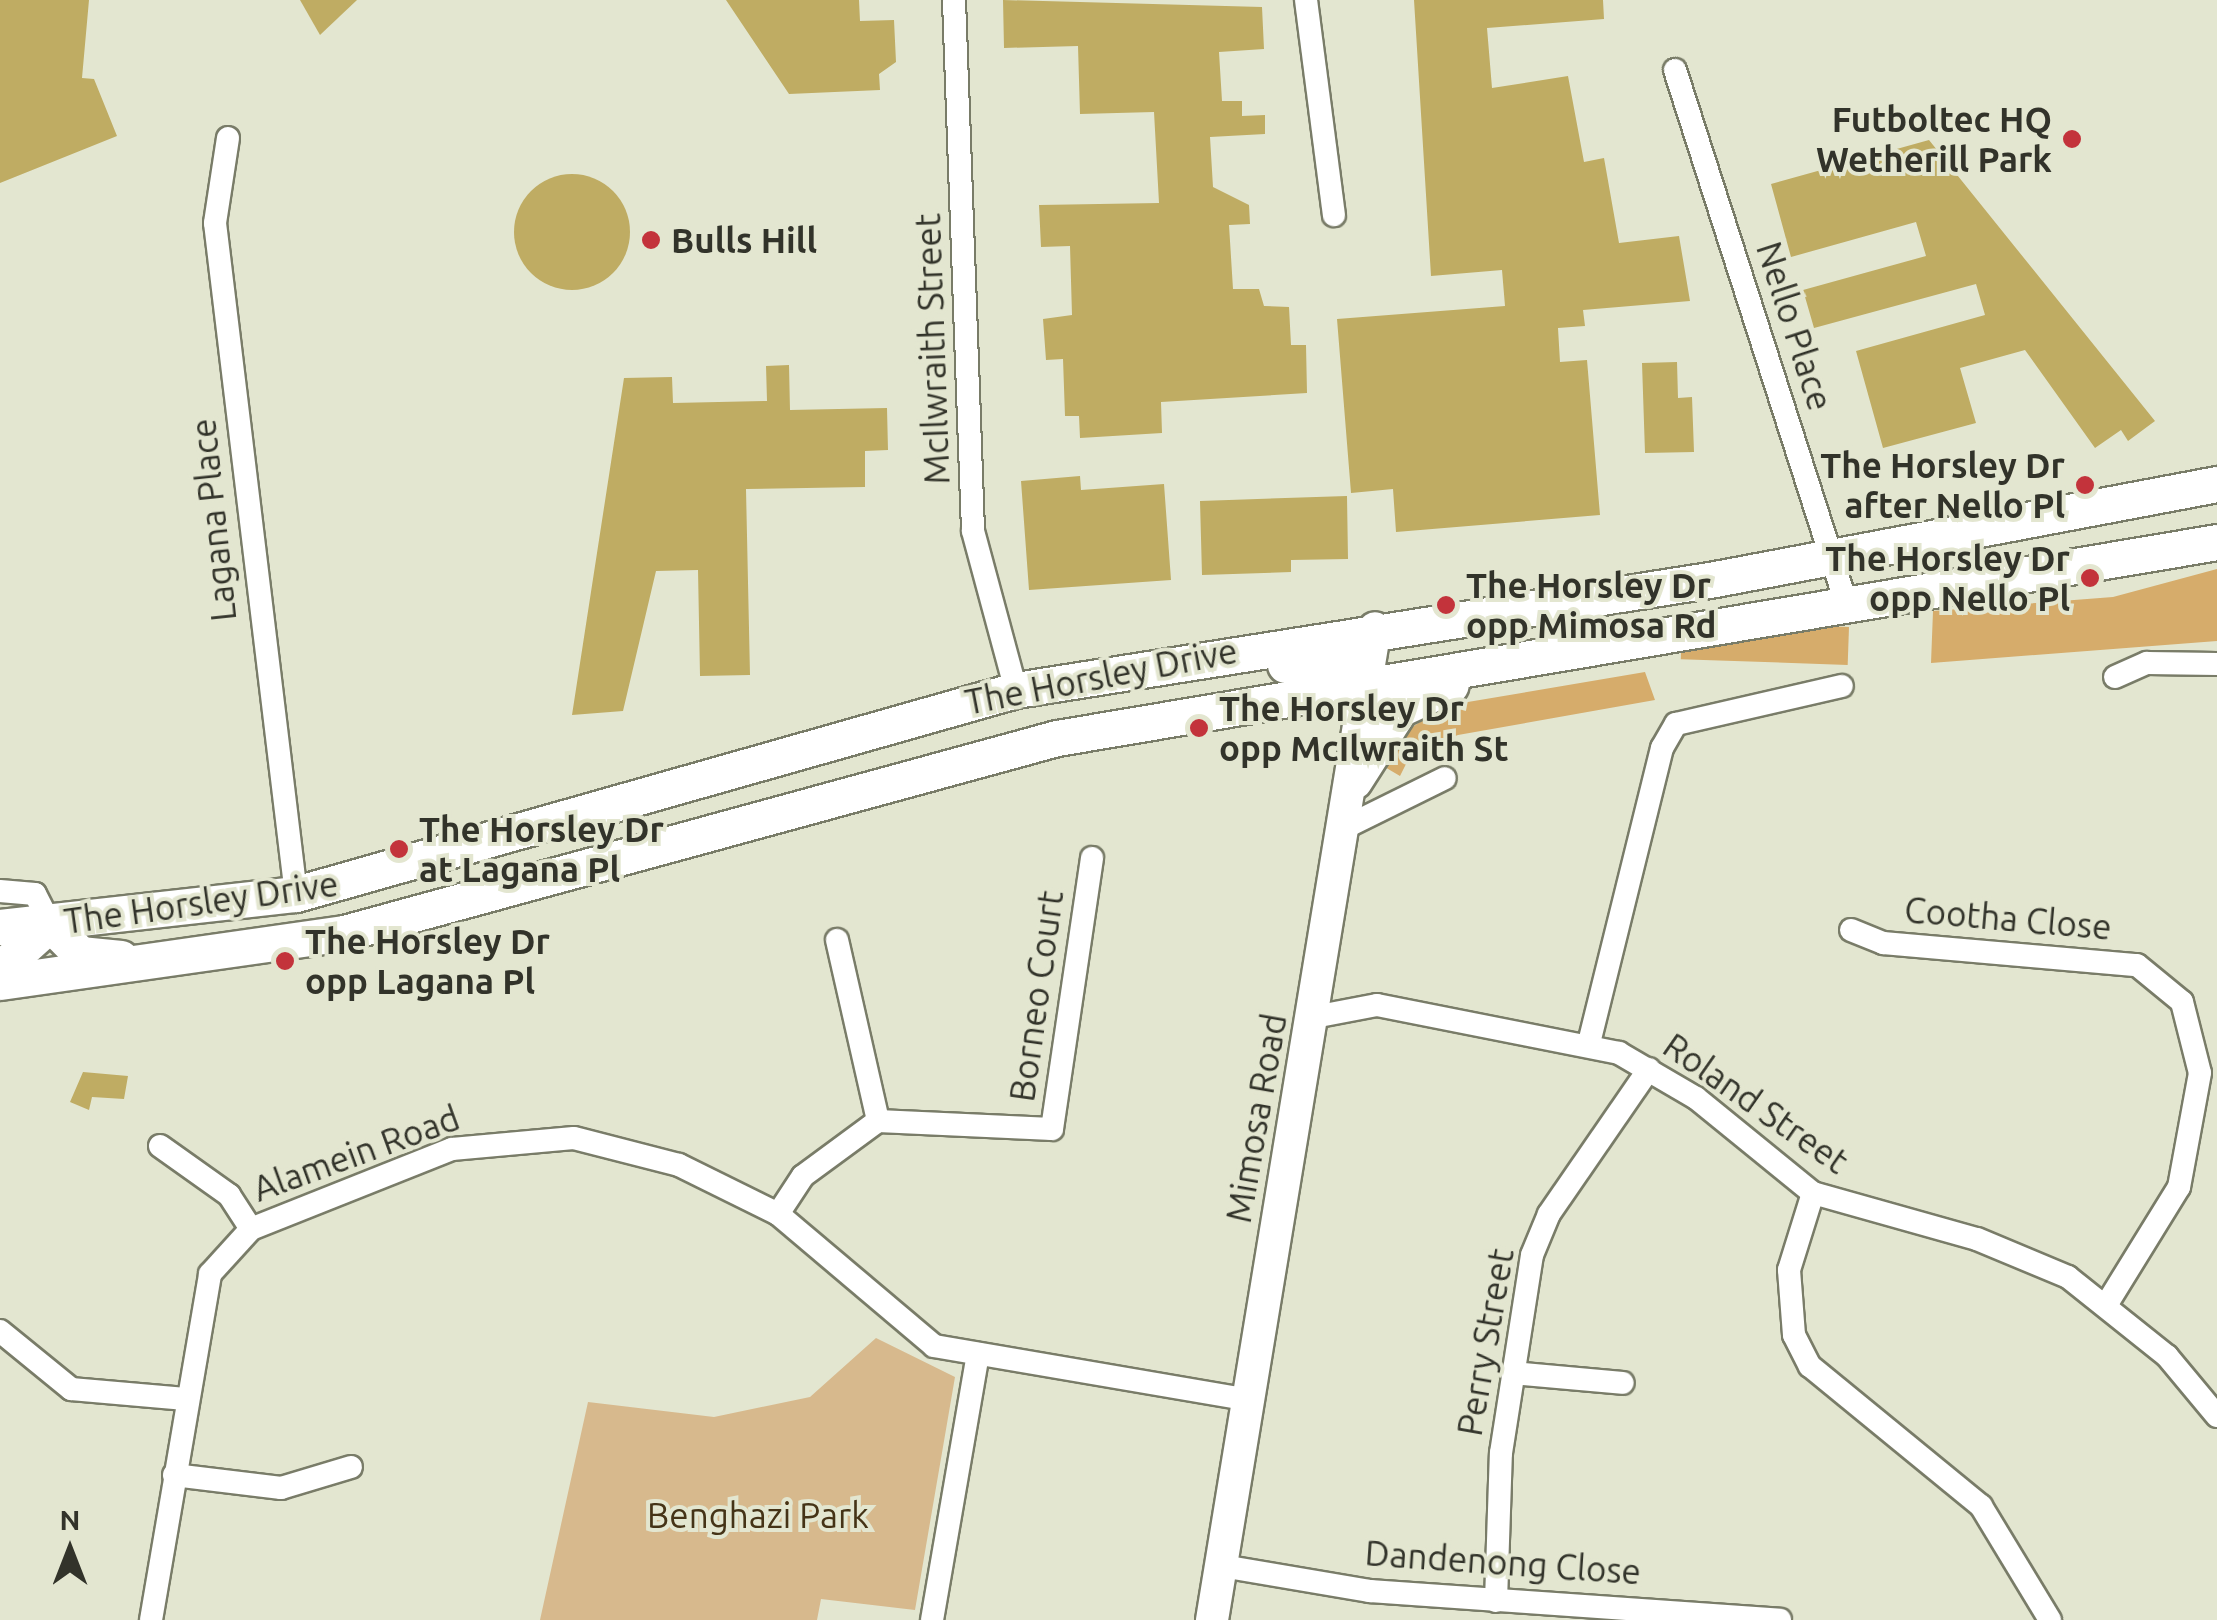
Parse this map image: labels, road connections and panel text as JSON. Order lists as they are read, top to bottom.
{
  "streets": {
    "main road": ["The Horsley Drive", "Mimosa Road"],
    "street": [
      "Nello Place",
      "McIlwraith Street",
      "Lagana Place",
      "Cootha Close",
      "Borneo Court",
      "Roland Street",
      "Alamein Road",
      "Perry Street",
      "Dandenong Close"
    ]
  },
  "crossings": [
    ["Nello Place", "The Horsley Drive"],
    ["McIlwraith Street", "The Horsley Drive"],
    ["Lagana Place", "The Horsley Drive"],
    ["The Horsley Drive", "Mimosa Road"],
    ["Cootha Close", "Roland Street"],
    ["Roland Street", "Mimosa Road"],
    ["Roland Street", "Perry Street"],
    ["Mimosa Road", "Alamein Road"],
    ["Mimosa Road", "Dandenong Close"],
    ["Perry Street", "Dandenong Close"]
  ],
  "parks": ["Benghazi Park"],
  "places": [
    "Futboltec HQ Wetherill Park",
    "Bulls Hill",
    "The Horsley Dr after Nello Pl",
    "The Horsley Dr opp Nello Pl",
    "The Horsley Dr opp Mimosa Rd",
    "The Horsley Dr opp McIlwraith St",
    "The Horsley Dr at Lagana Pl",
    "The Horsley Dr opp Lagana Pl"
  ],
  "north": "top"
}
